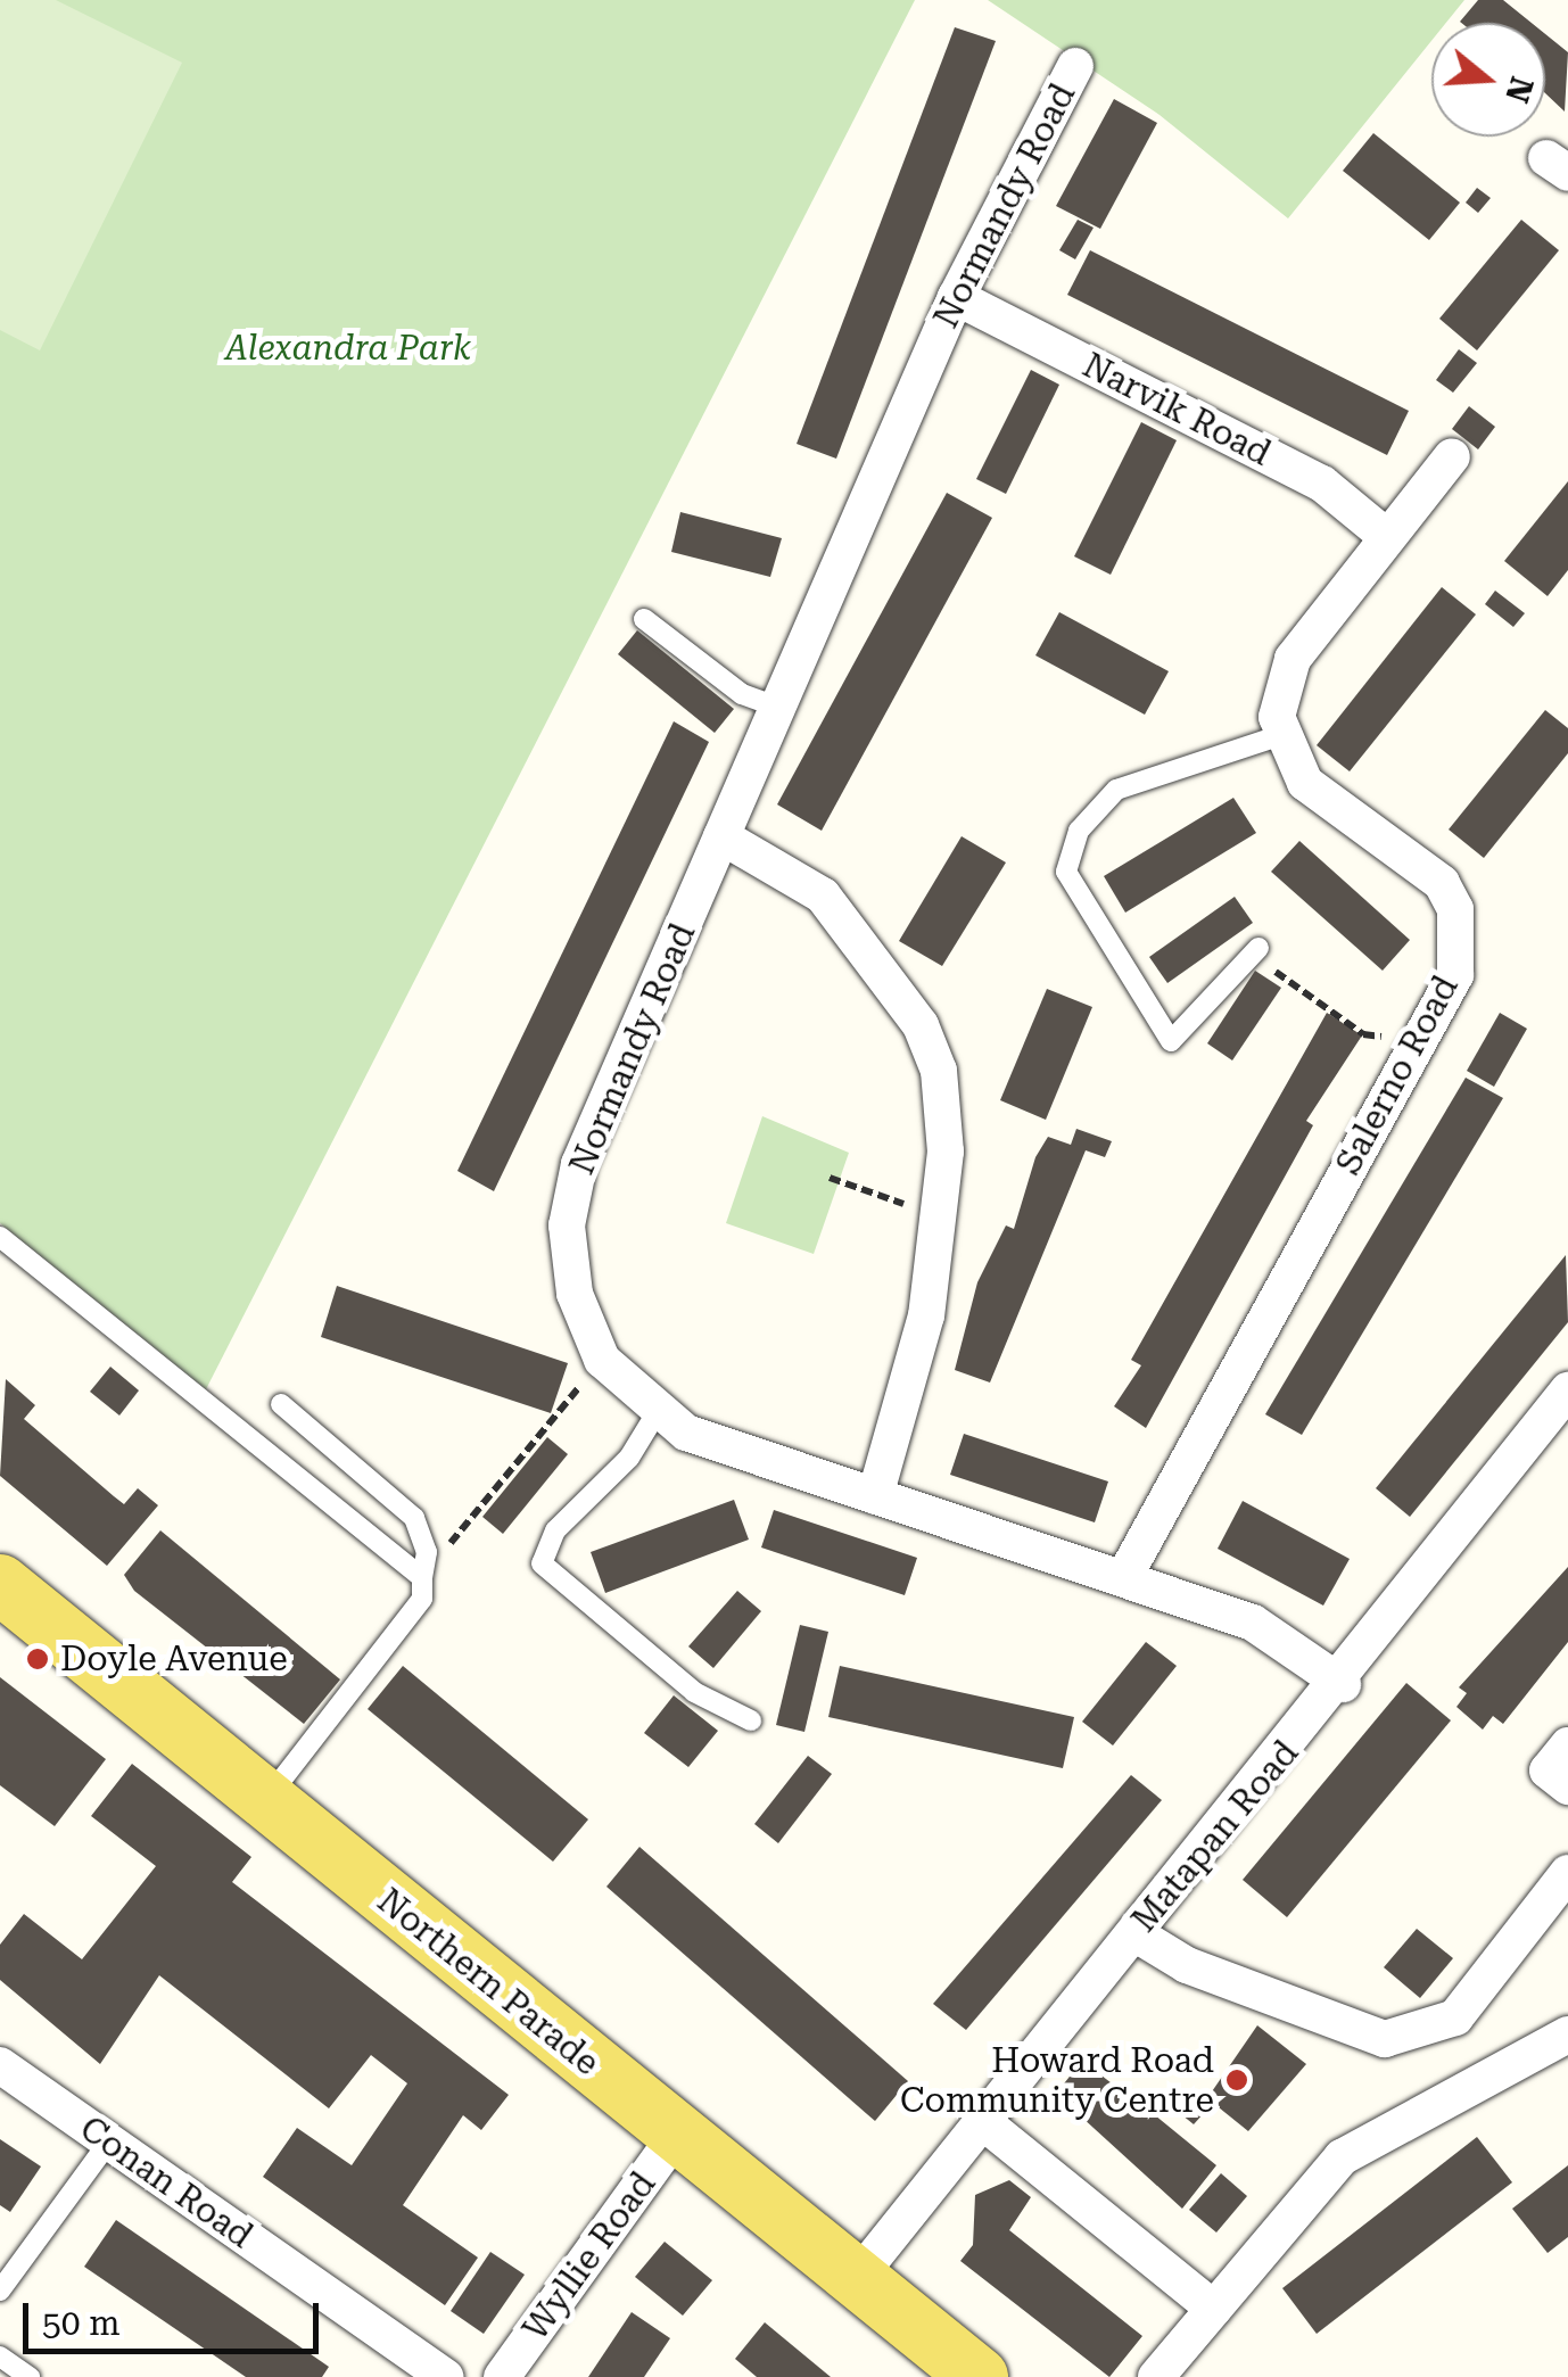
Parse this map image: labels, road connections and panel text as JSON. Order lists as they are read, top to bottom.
{
  "streets": {
    "main road": ["Northern Parade"],
    "street": [
      "Normandy Road",
      "Narvik Road",
      "Salerno Road",
      "Matapan Road",
      "Conan Road",
      "Wyllie Road"
    ]
  },
  "crossings": [
    ["Normandy Road", "Narvik Road"],
    ["Normandy Road", "Salerno Road"],
    ["Normandy Road", "Matapan Road"],
    ["Matapan Road", "Northern Parade"],
    ["Northern Parade", "Wyllie Road"]
  ],
  "parks": ["Alexandra Park"],
  "places": ["Doyle Avenue", "Howard Road Community Centre"],
  "scale_bar": "50 m",
  "north": "right"
}
